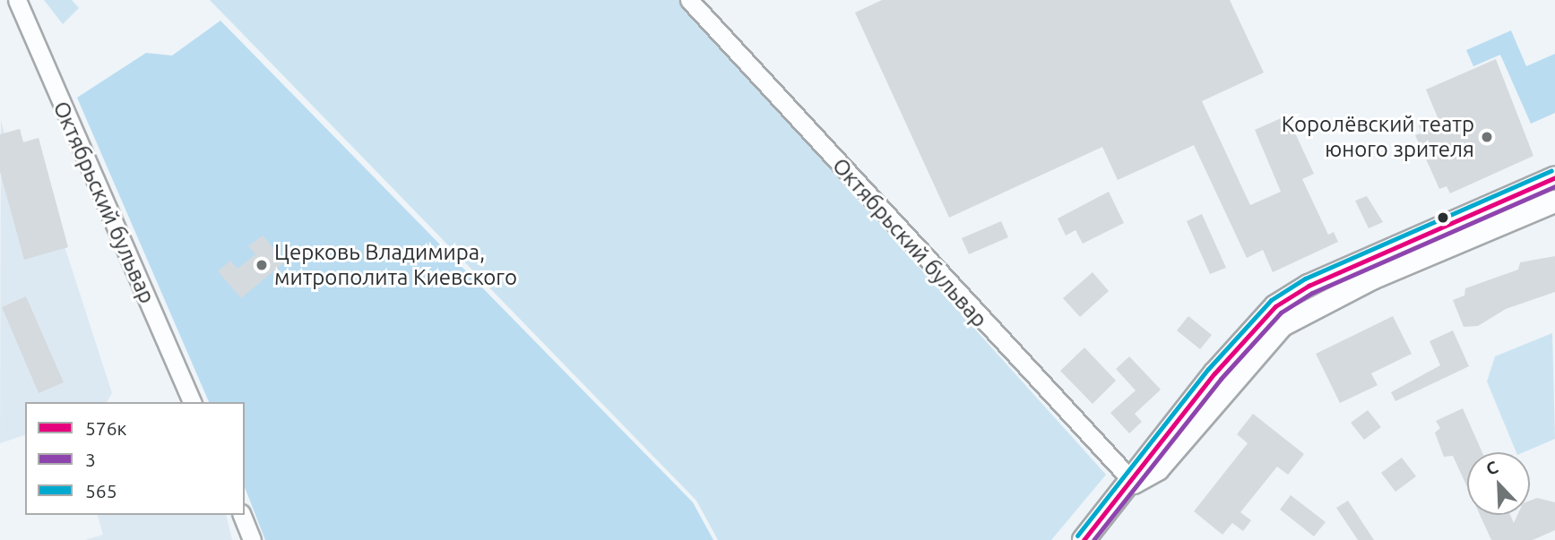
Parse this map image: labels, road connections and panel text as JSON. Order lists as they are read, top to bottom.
{
  "streets": {
    "street": ["Октябрьский бульвар"]
  },
  "places": ["Королёвский театр юного зрителя", "Церковь Владимира, митрополита Киевского"],
  "lines": ["transit line 565", "transit line 576к", "transit line 3"],
  "legend": ["576к", "3", "565"],
  "north": "top left"
}
